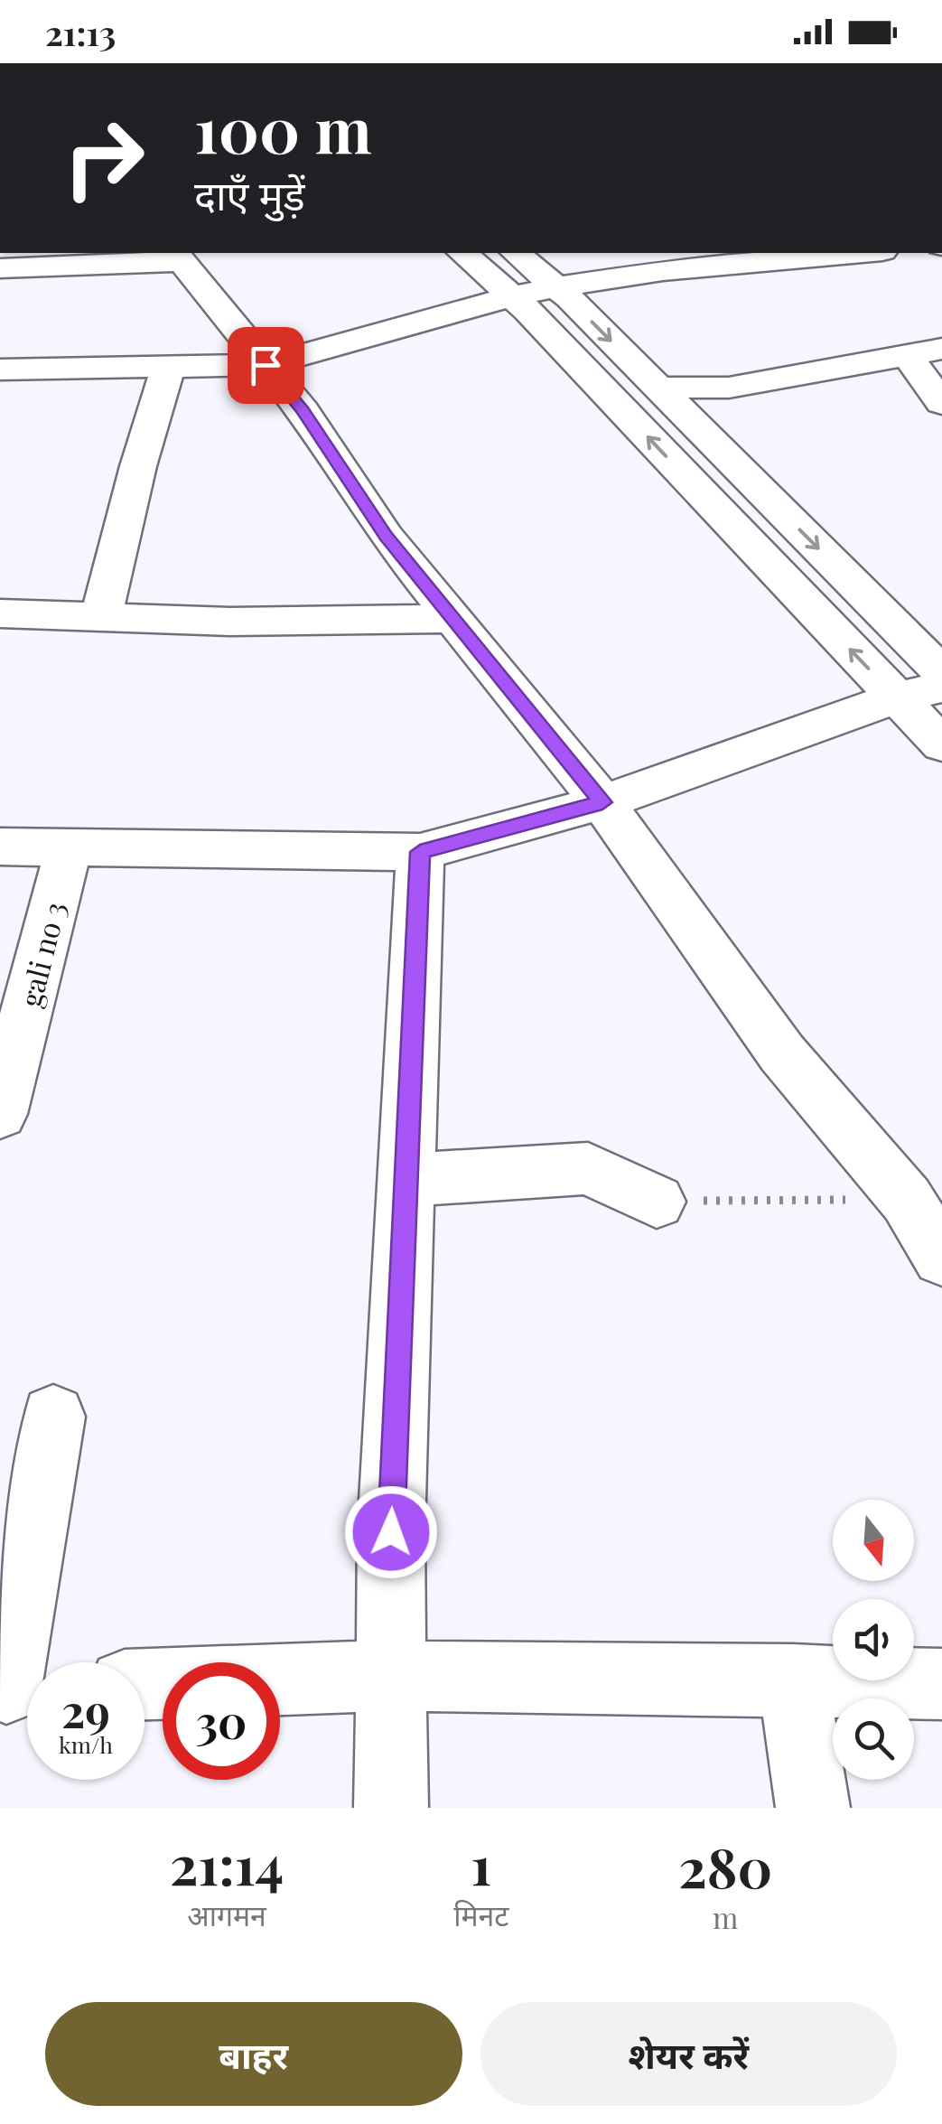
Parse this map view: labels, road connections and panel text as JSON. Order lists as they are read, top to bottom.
{
  "streets": {
    "street": ["gali no 3"]
  },
  "north": "bottom",
  "page": {
    "status": "21:13",
    "turn": ["100 m", "दाएँ मुड़ें"],
    "speed": "29 km/h",
    "limit": "30",
    "eta": [
      "21:14",
      "आगमन",
      "1",
      "मिनट",
      "280",
      "m"
    ],
    "buttons": ["बाहर", "शेयर करें"]
  }
}
